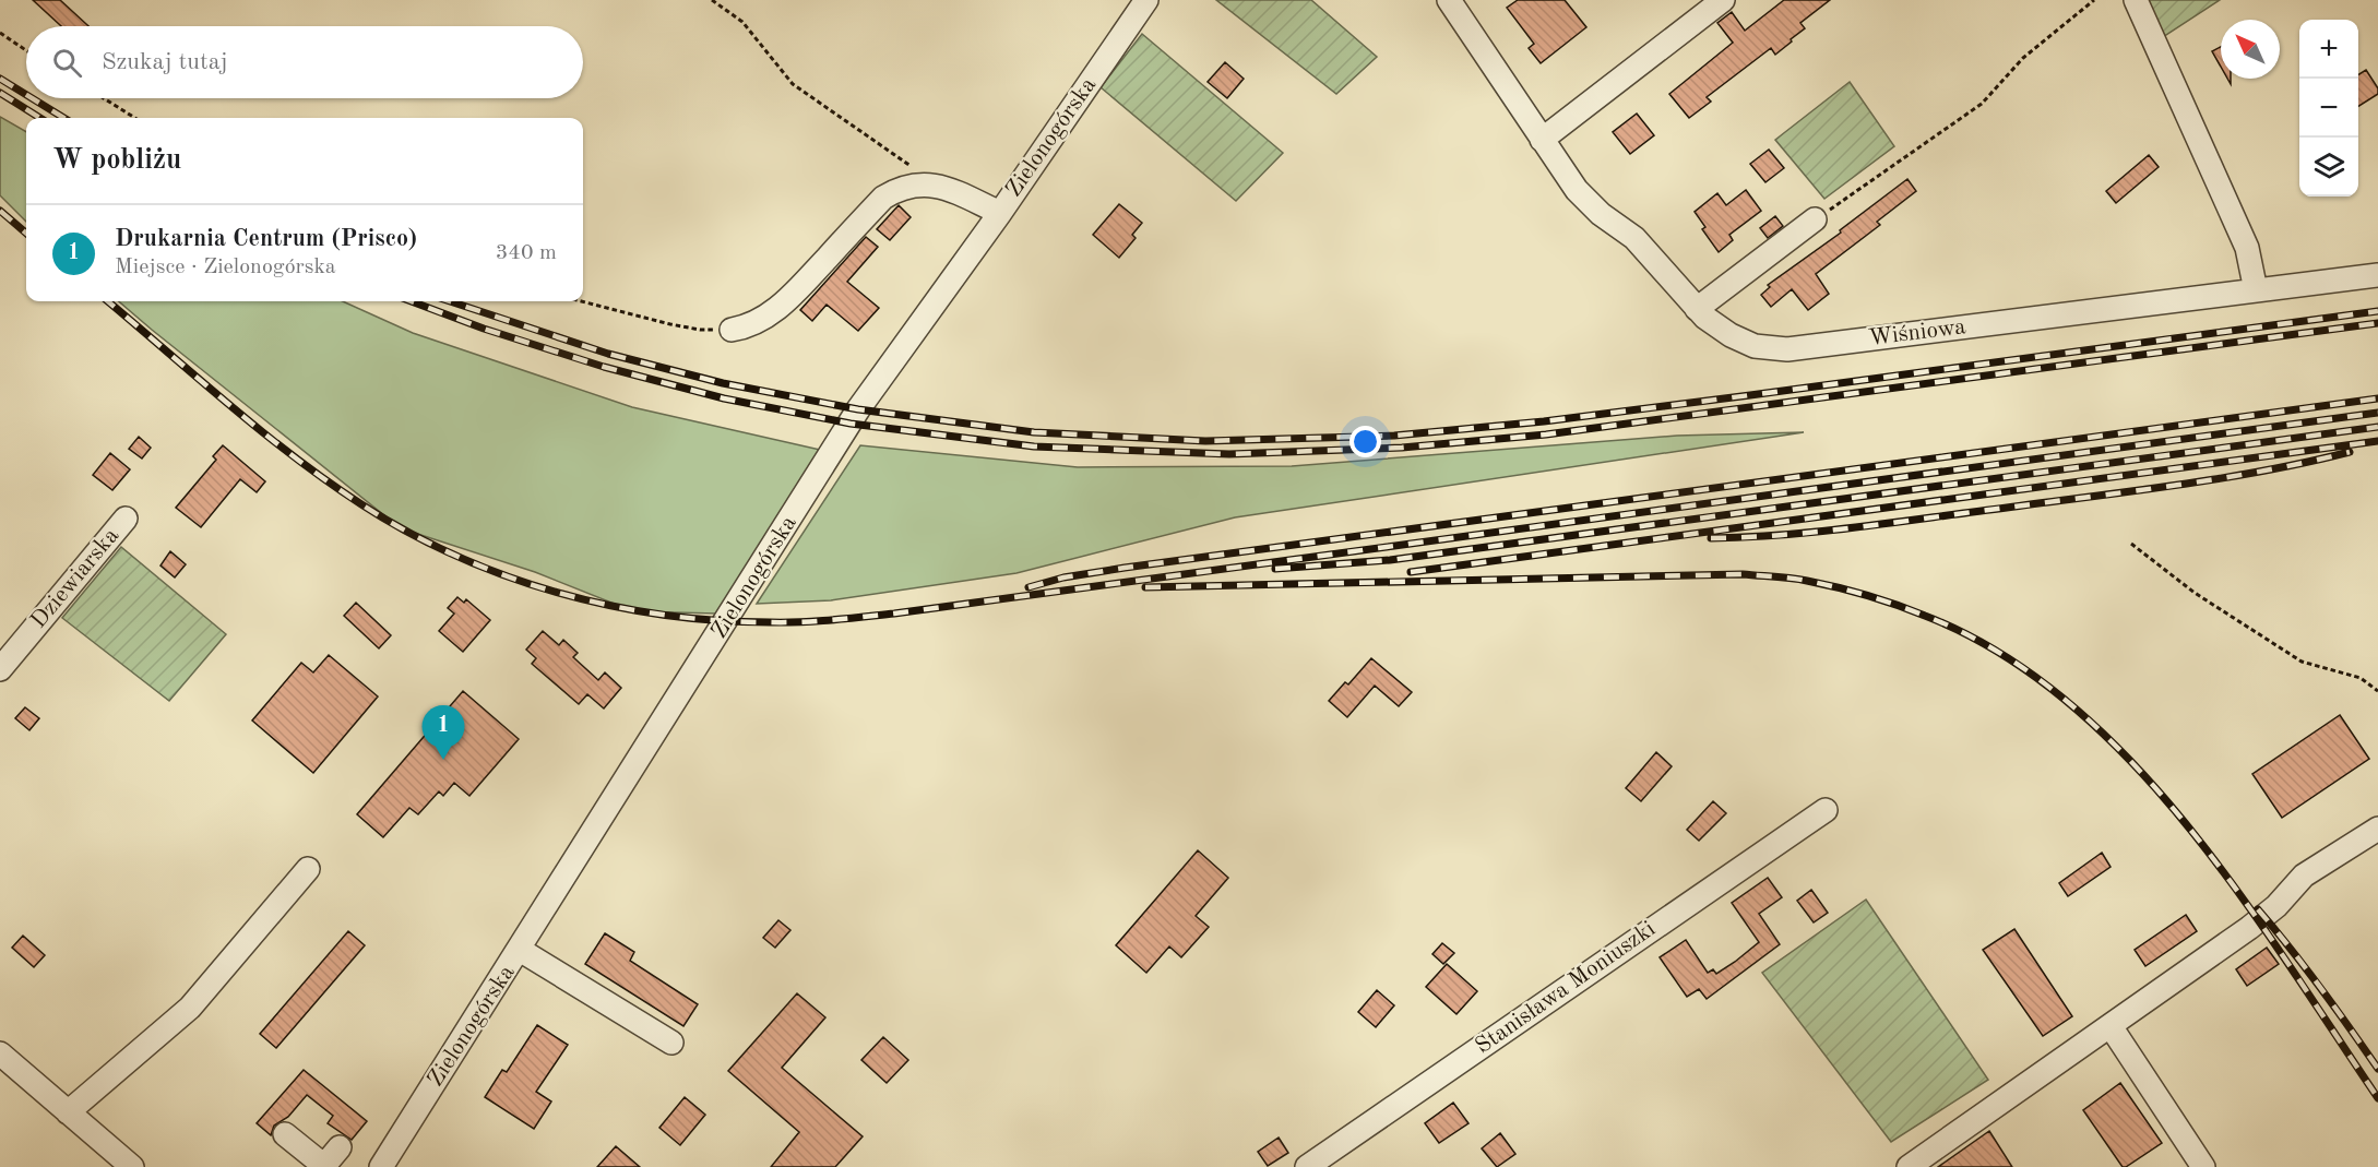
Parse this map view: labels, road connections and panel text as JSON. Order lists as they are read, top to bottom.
{
  "streets": {
    "street": [
      "Zielonogórska",
      "Wiśniowa",
      "Dziewiarska",
      "Stanisława Moniuszki"
    ]
  },
  "north": "top left",
  "page": {
    "map_buttons": ["+", "−"],
    "search": "Szukaj tutaj",
    "heading": "W pobliżu",
    "list": [
      {
        "mark": "1",
        "name": "Drukarnia Centrum (Prisco)",
        "note": "Miejsce · Zielonogórska",
        "value": "340 m"
      }
    ],
    "pins": "1"
  }
}
